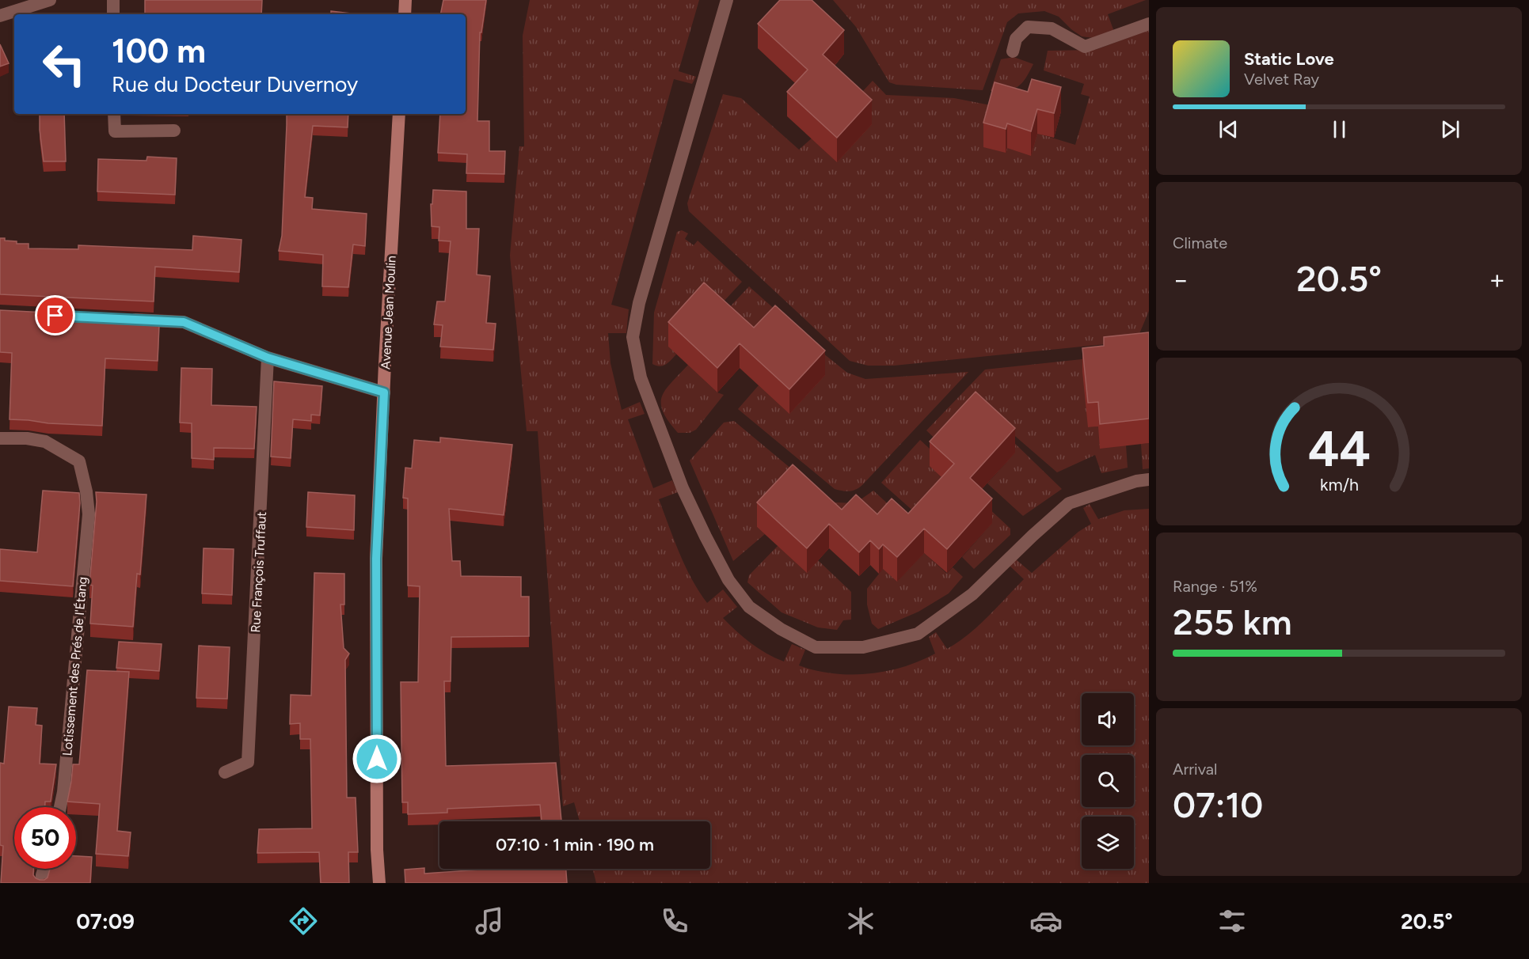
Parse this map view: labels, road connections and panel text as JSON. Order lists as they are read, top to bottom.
{
  "streets": {
    "main road": ["Avenue Jean Moulin"],
    "street": ["Rue François Truffaut", "Lotissement des Prés de l'Étang"]
  },
  "page": {
    "turn": ["100 m", "Rue du Docteur Duvernoy"],
    "song": ["Static Love", "Velvet Ray"],
    "tile": [
      "Climate",
      ["Range · 51%", "255 km"],
      ["Arrival", "07:10"]
    ],
    "heat": ["−", "20.5°", "+"],
    "limit": "50",
    "trip": "07:10 · 1 min · 190 m",
    "tabs": ["07:09", "20.5°"],
    "gauge": ["44", "km/h"]
  }
}
